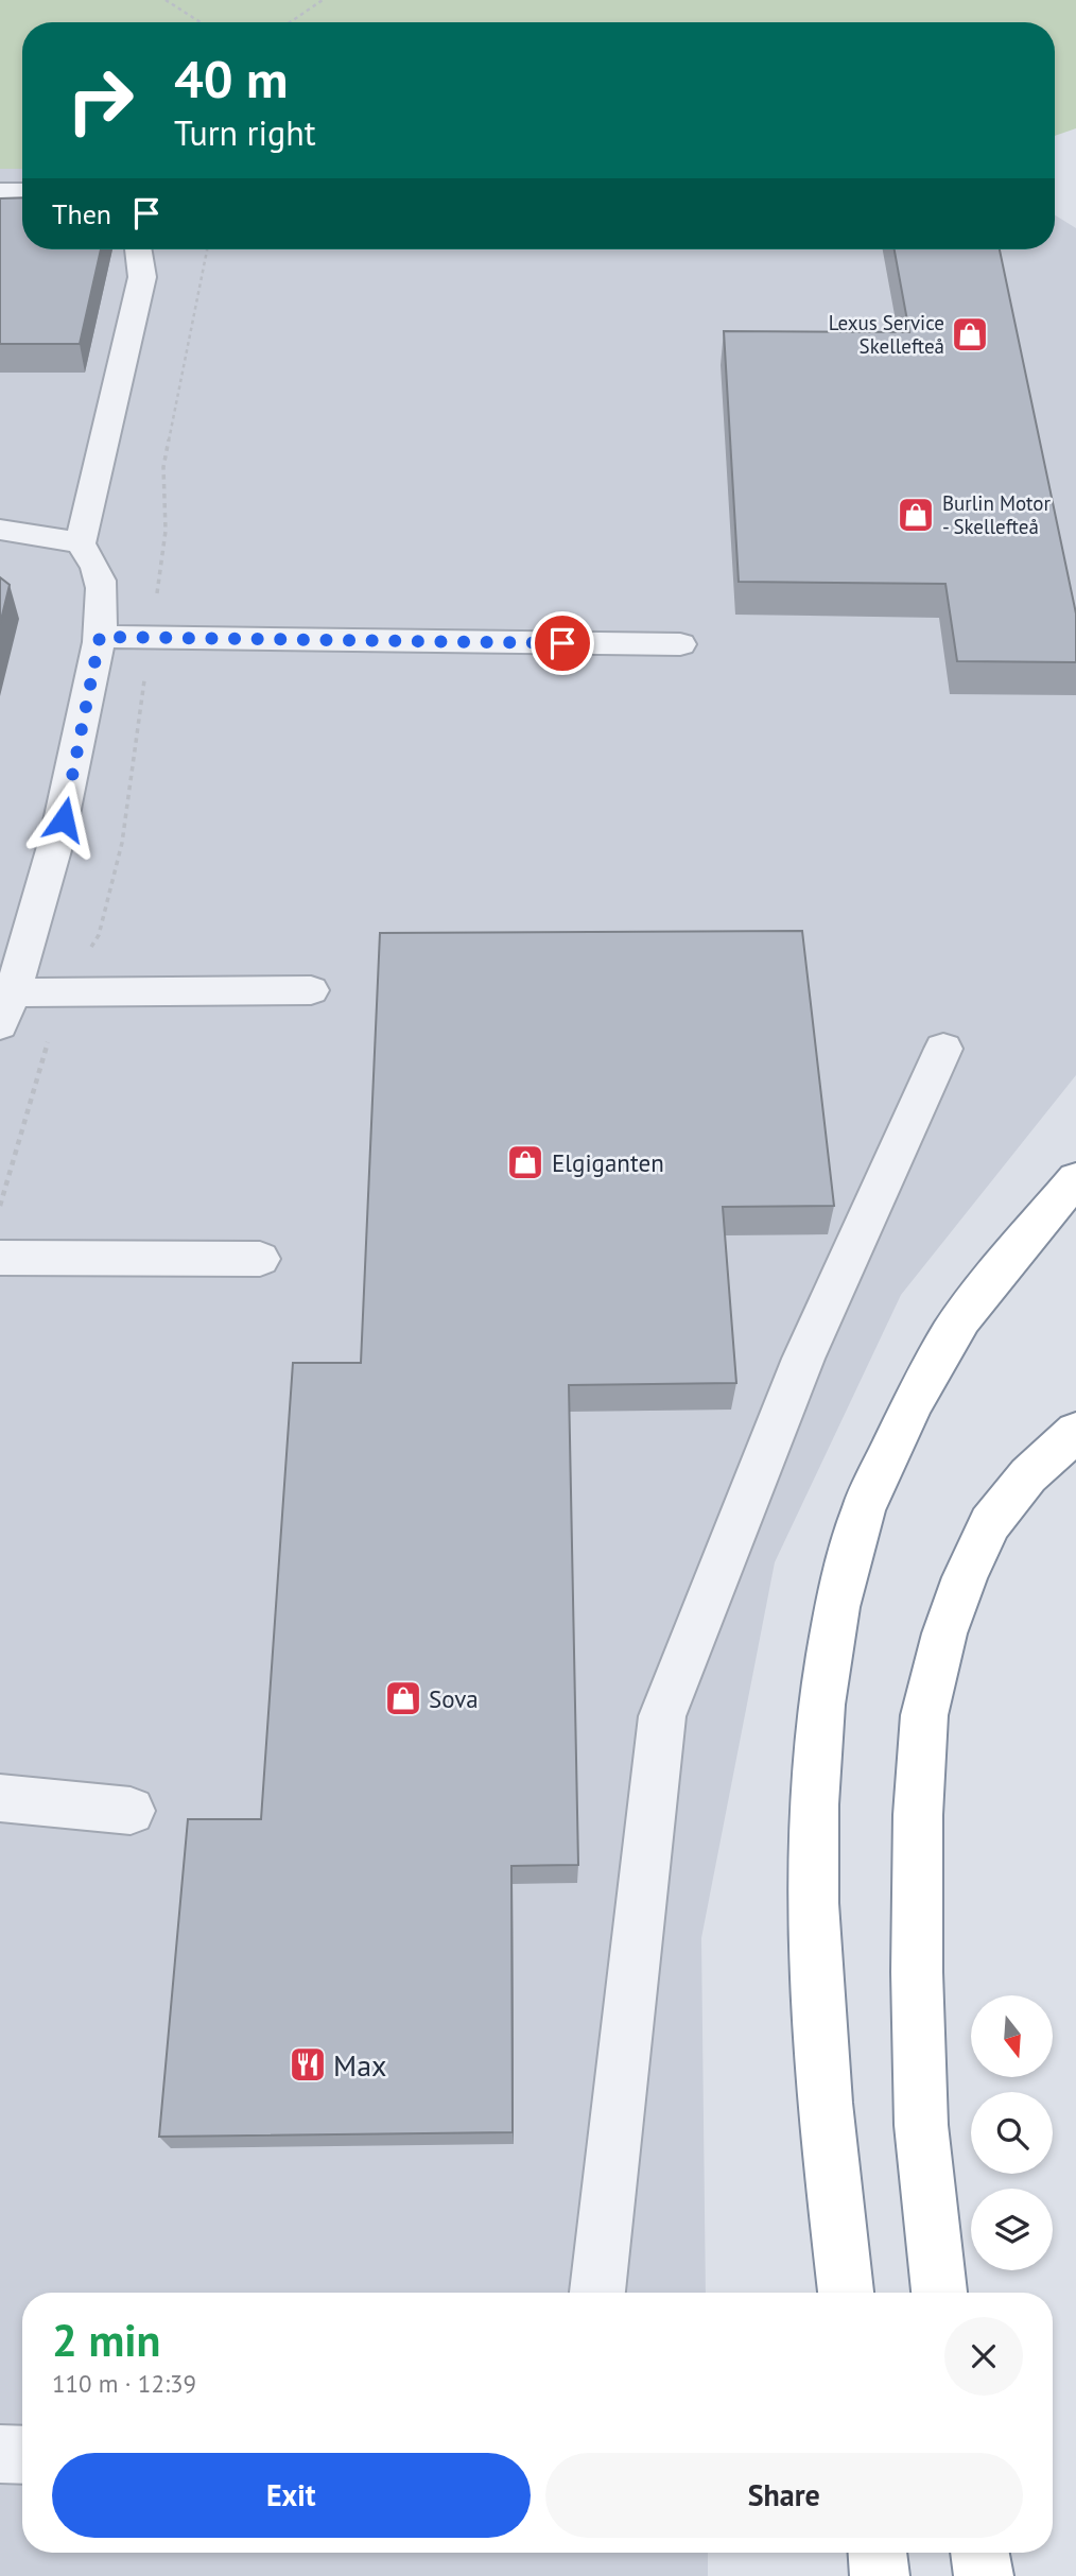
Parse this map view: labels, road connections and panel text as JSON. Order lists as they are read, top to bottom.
{
  "places": {
    "shop": [
      "Lexus Service Skellefteå",
      "Burlin Motor - Skellefteå",
      "Elgiganten",
      "Sova"
    ],
    "restaurant": ["Max"]
  },
  "north": "bottom",
  "page": {
    "turn": ["40 m", "Turn right"],
    "then": "Then",
    "heading": ["2 min", "110 m · 12:39"],
    "buttons": ["Exit", "Share"]
  }
}
